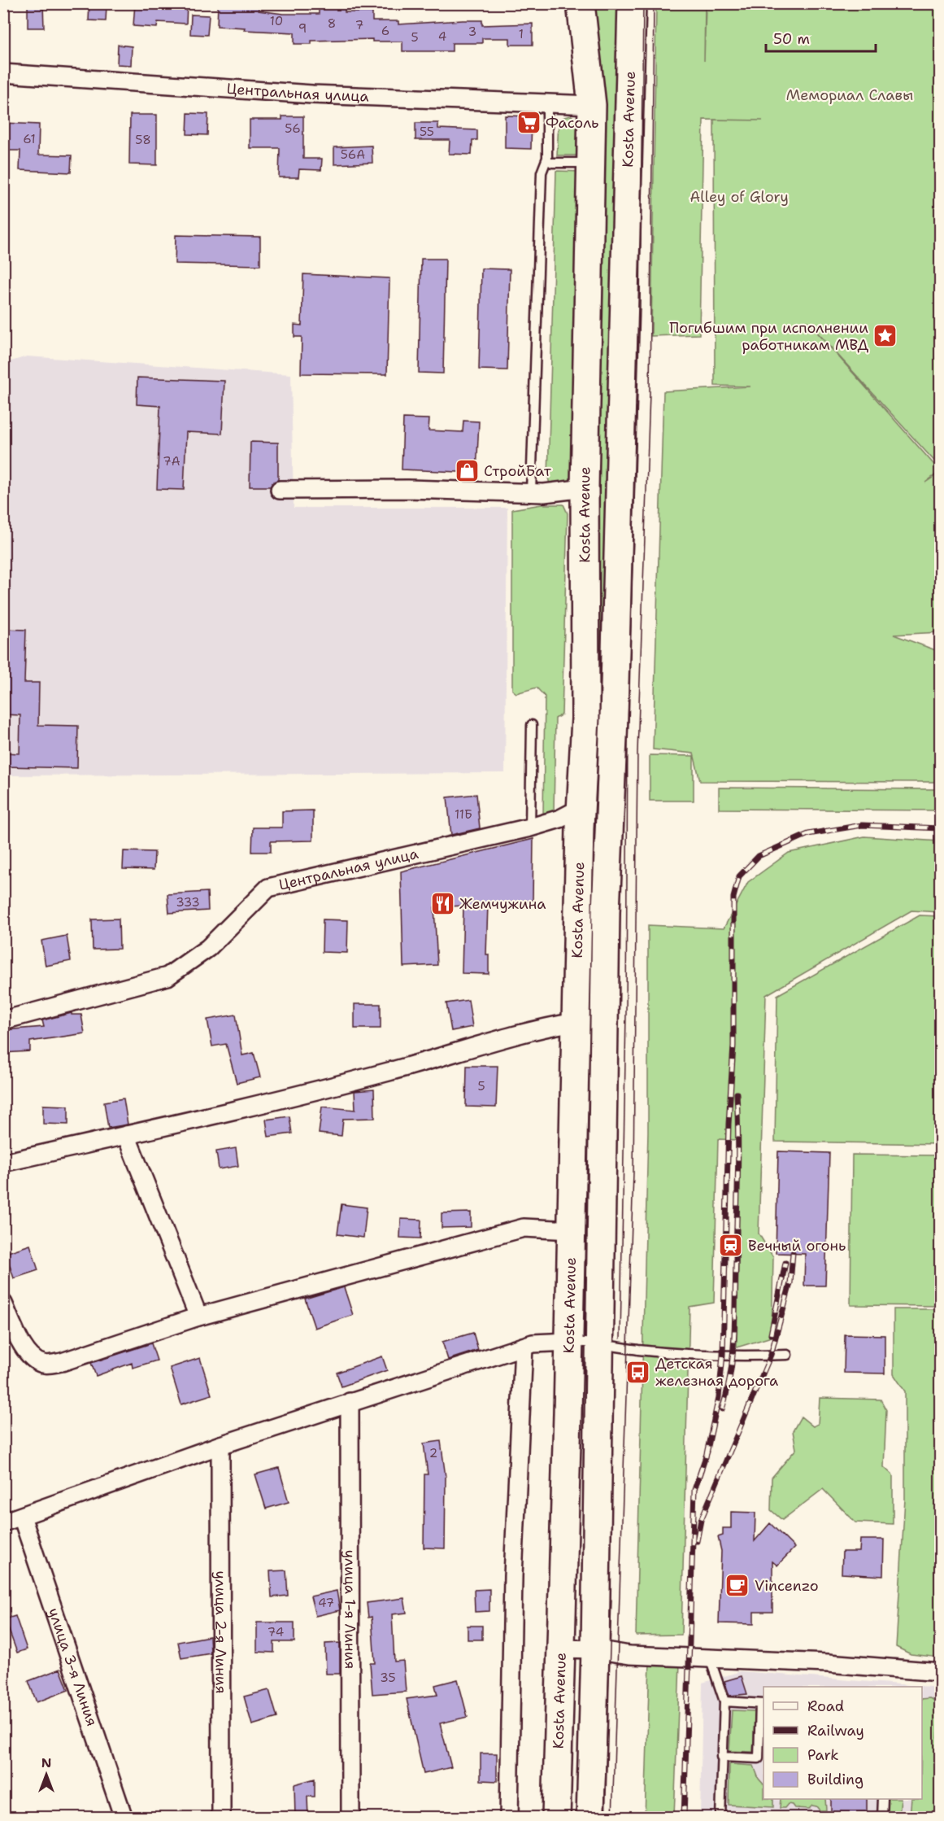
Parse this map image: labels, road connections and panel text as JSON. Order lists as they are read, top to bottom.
{
  "streets": {
    "main road": ["Kosta Avenue"],
    "street": [
      "Центральная улица",
      "улица 1-я Линия",
      "улица 2-я Линия",
      "улица 3-я Линия"
    ]
  },
  "crossings": [
    ["Центральная улица", "Kosta Avenue"]
  ],
  "parks": ["Мемориал Славы", "Alley of Glory"],
  "places": {
    "supermarket": ["Фасоль"],
    "place": ["Погибшим при исполнении работникам МВД"],
    "shop": ["СтройБат"],
    "restaurant": ["Жемчужина"],
    "station": ["Вечный огонь"],
    "bus stop": ["Детская железная дорога"],
    "cafe": ["Vincenzo"]
  },
  "house_numbers": [
    "10",
    "8",
    "7",
    "9",
    "6",
    "3",
    "1",
    "4",
    "5",
    "56",
    "55",
    "61",
    "58",
    "56А",
    "7А",
    "11Б",
    "333",
    "5",
    "2",
    "47",
    "74",
    "35"
  ],
  "legend": [
    "Road",
    "Railway",
    "Park",
    "Building"
  ],
  "scale_bar": "50 m",
  "north": "top"
}
